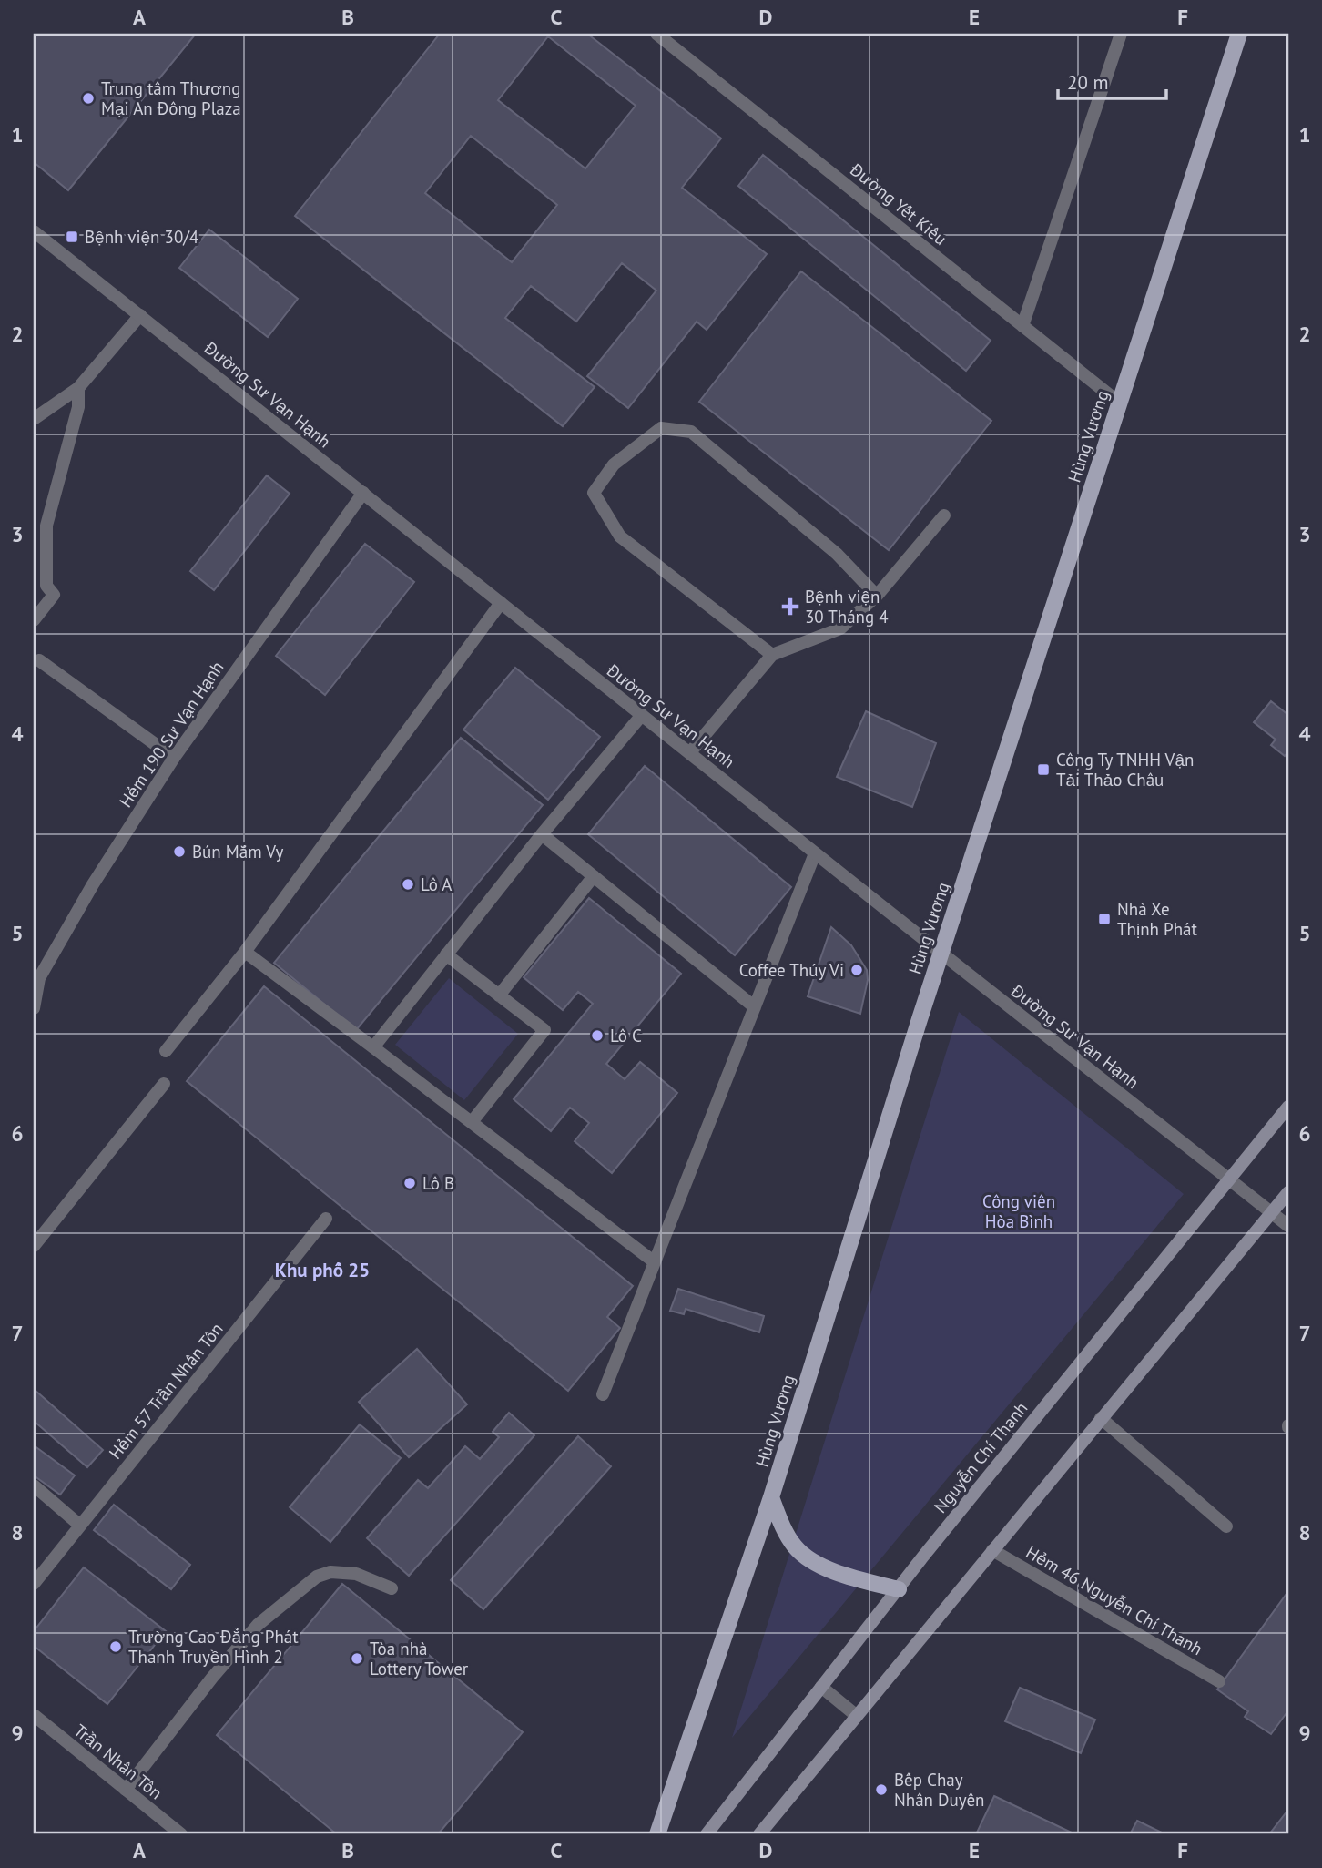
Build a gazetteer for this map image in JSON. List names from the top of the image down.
{
  "streets": {
    "main road": ["Hùng Vương", "Nguyễn Chí Thanh"],
    "street": [
      "Đường Yết Kiêu",
      "Đường Sư Vạn Hạnh",
      "Hẻm 190 Sư Vạn Hạnh",
      "Hẻm 57 Trần Nhân Tôn",
      "Hẻm 46 Nguyễn Chí Thanh",
      "Trần Nhân Tôn"
    ]
  },
  "crossings": [
    ["Đường Yết Kiêu", "Hùng Vương"],
    ["Đường Sư Vạn Hạnh", "Hùng Vương"],
    ["Đường Sư Vạn Hạnh", "Hẻm 190 Sư Vạn Hạnh"],
    ["Đường Sư Vạn Hạnh", "Nguyễn Chí Thanh"]
  ],
  "districts": ["Khu phố 25"],
  "parks": ["Công viên Hòa Bình"],
  "places": {
    "other": [
      "Trung tâm Thương Mại An Đông Plaza",
      "Bún Mắm Vy",
      "Lô A",
      "Coffee Thúy Vi",
      "Lô C",
      "Lô B",
      "Trường Cao Đẳng Phát Thanh Truyền Hình 2",
      "Tòa nhà Lottery Tower",
      "Bếp Chay Nhân Duyên"
    ],
    "transit": ["Bệnh viện 30/4", "Công Ty TNHH Vận Tải Thảo Châu", "Nhà Xe Thịnh Phát"],
    "health": ["Bệnh viện 30 Tháng 4"]
  },
  "scale_bar": "20 m",
  "grid": {
    "columns": [
      "A",
      "B",
      "C",
      "D",
      "E",
      "F"
    ],
    "rows": [
      "1",
      "2",
      "3",
      "4",
      "5",
      "6",
      "7",
      "8",
      "9"
    ]
  }
}
